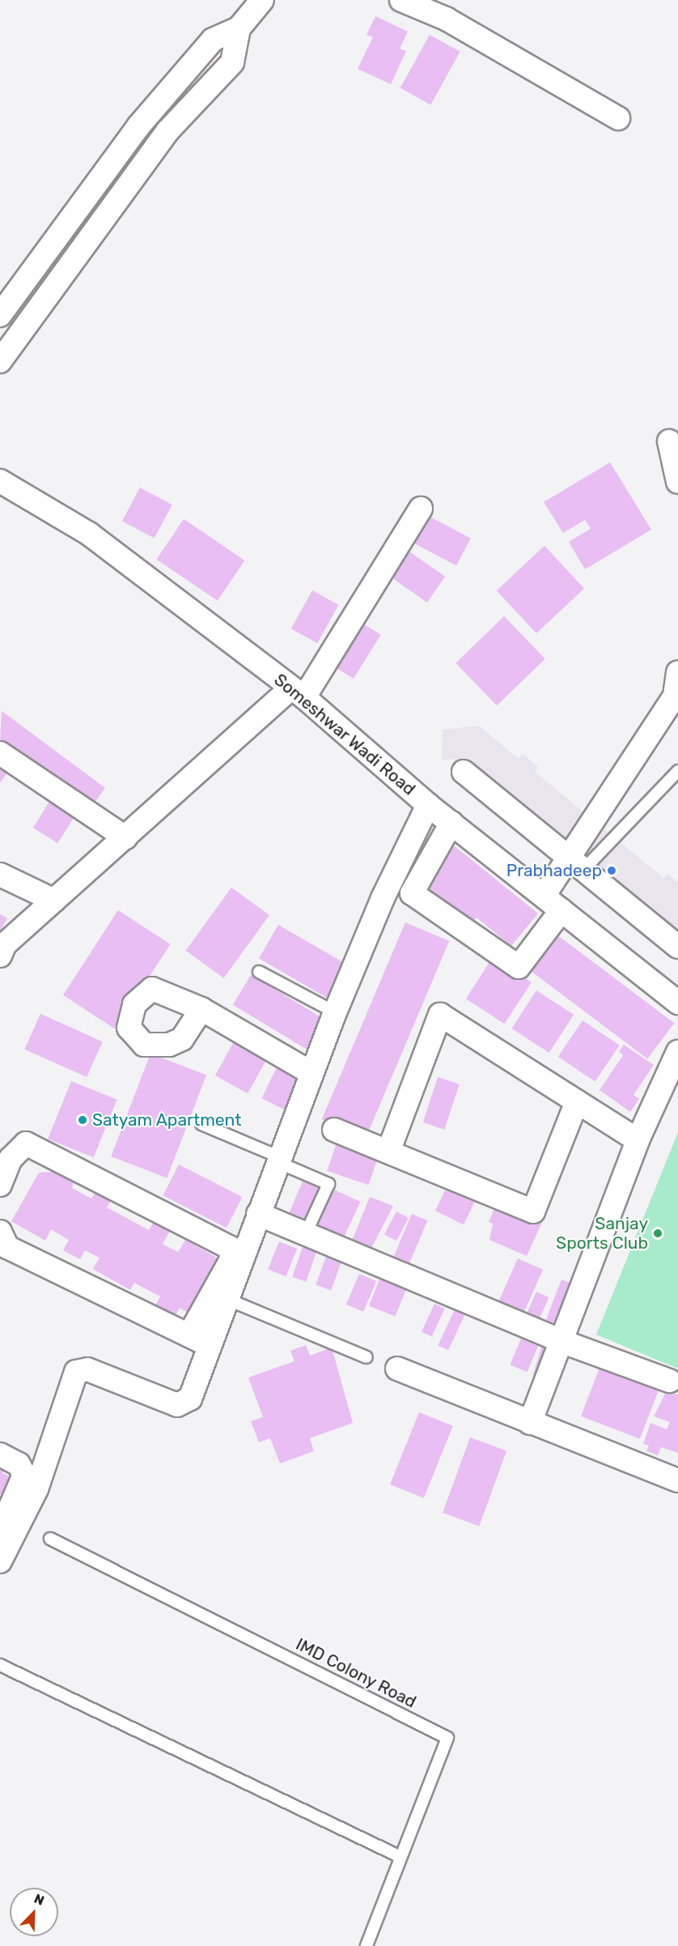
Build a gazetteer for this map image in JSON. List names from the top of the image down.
{
  "streets": {
    "street": ["Someshwar Wadi Road"],
    "lane": ["IMD Colony Road"]
  },
  "places": ["Prabhadeep", "Satyam Apartment", "Sanjay Sports Club"],
  "north": "top right"
}
